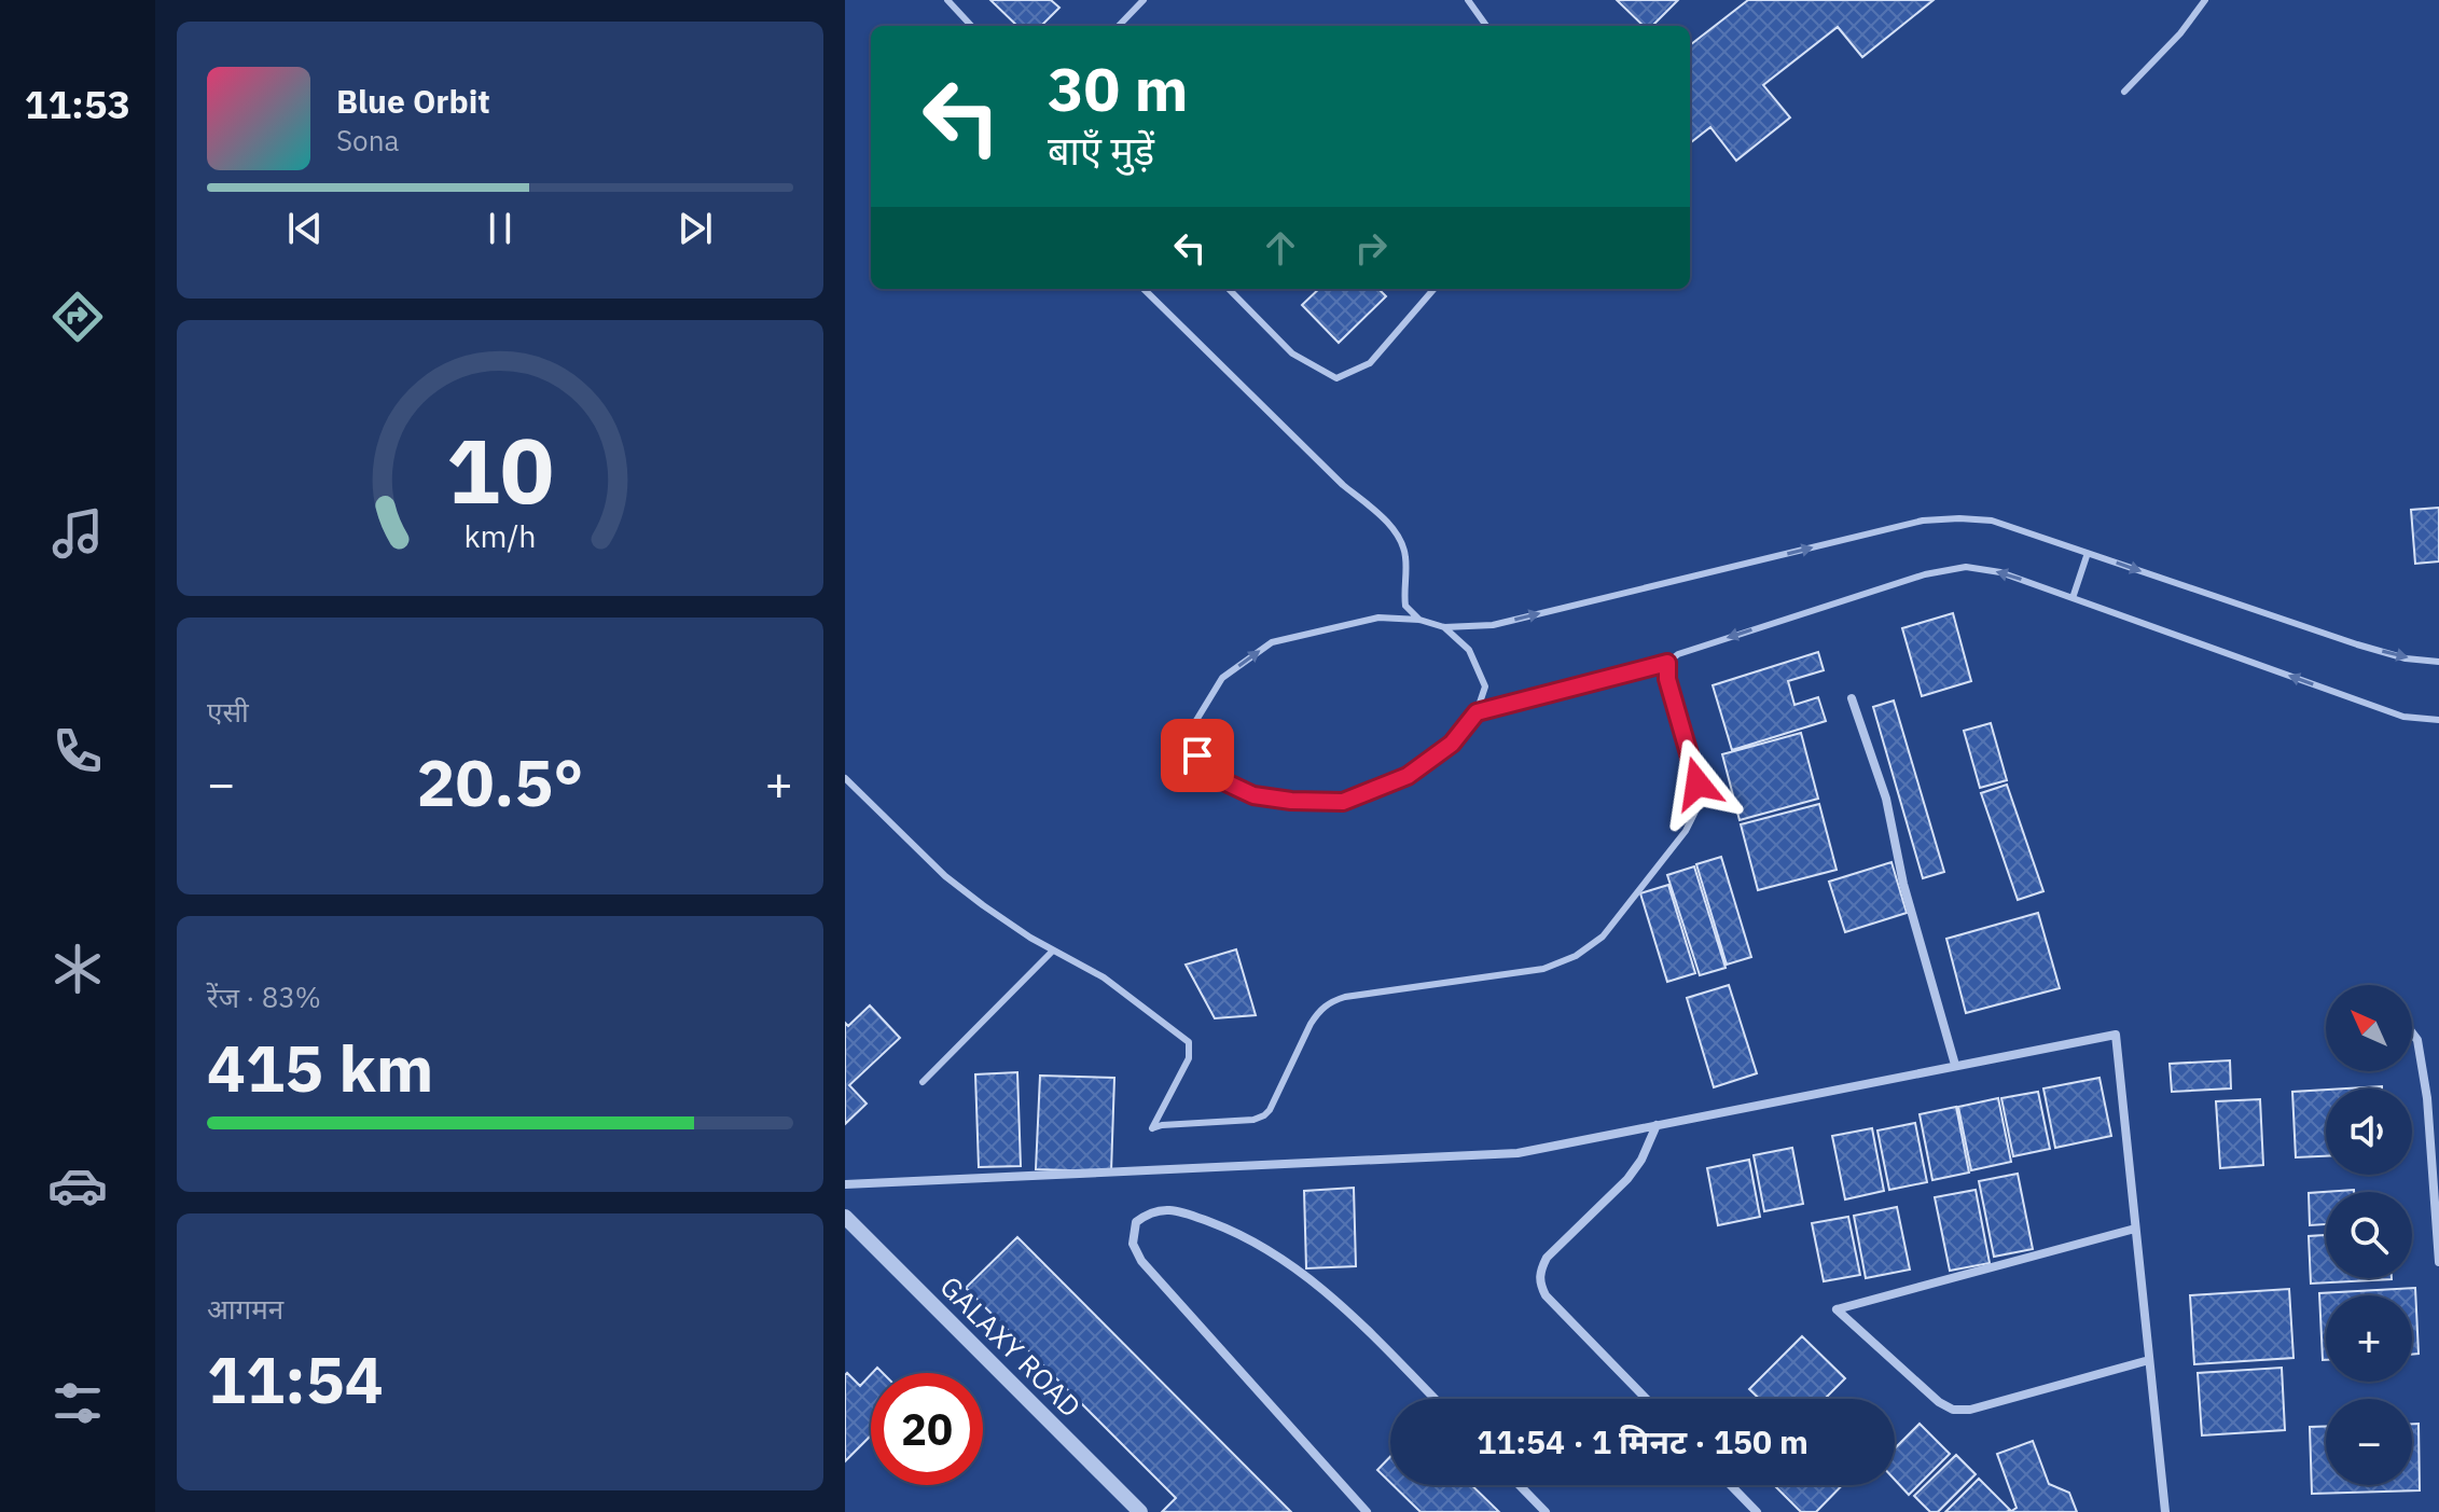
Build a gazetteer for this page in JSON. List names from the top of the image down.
{
  "streets": {
    "street": ["GALAXY ROAD"]
  },
  "north": "top left",
  "page": {
    "tabs": "11:53",
    "turn": ["30 m", "बाएँ मुड़ें"],
    "song": ["Blue Orbit", "Sona"],
    "tile": [
      "एसी",
      ["रेंज · 83%", "415 km"],
      ["आगमन", "11:54"]
    ],
    "heat": ["−", "20.5°", "+"],
    "map_buttons": ["+", "−"],
    "limit": "20",
    "trip": "11:54 · 1 मिनट · 150 m",
    "gauge": ["10", "km/h"]
  }
}
